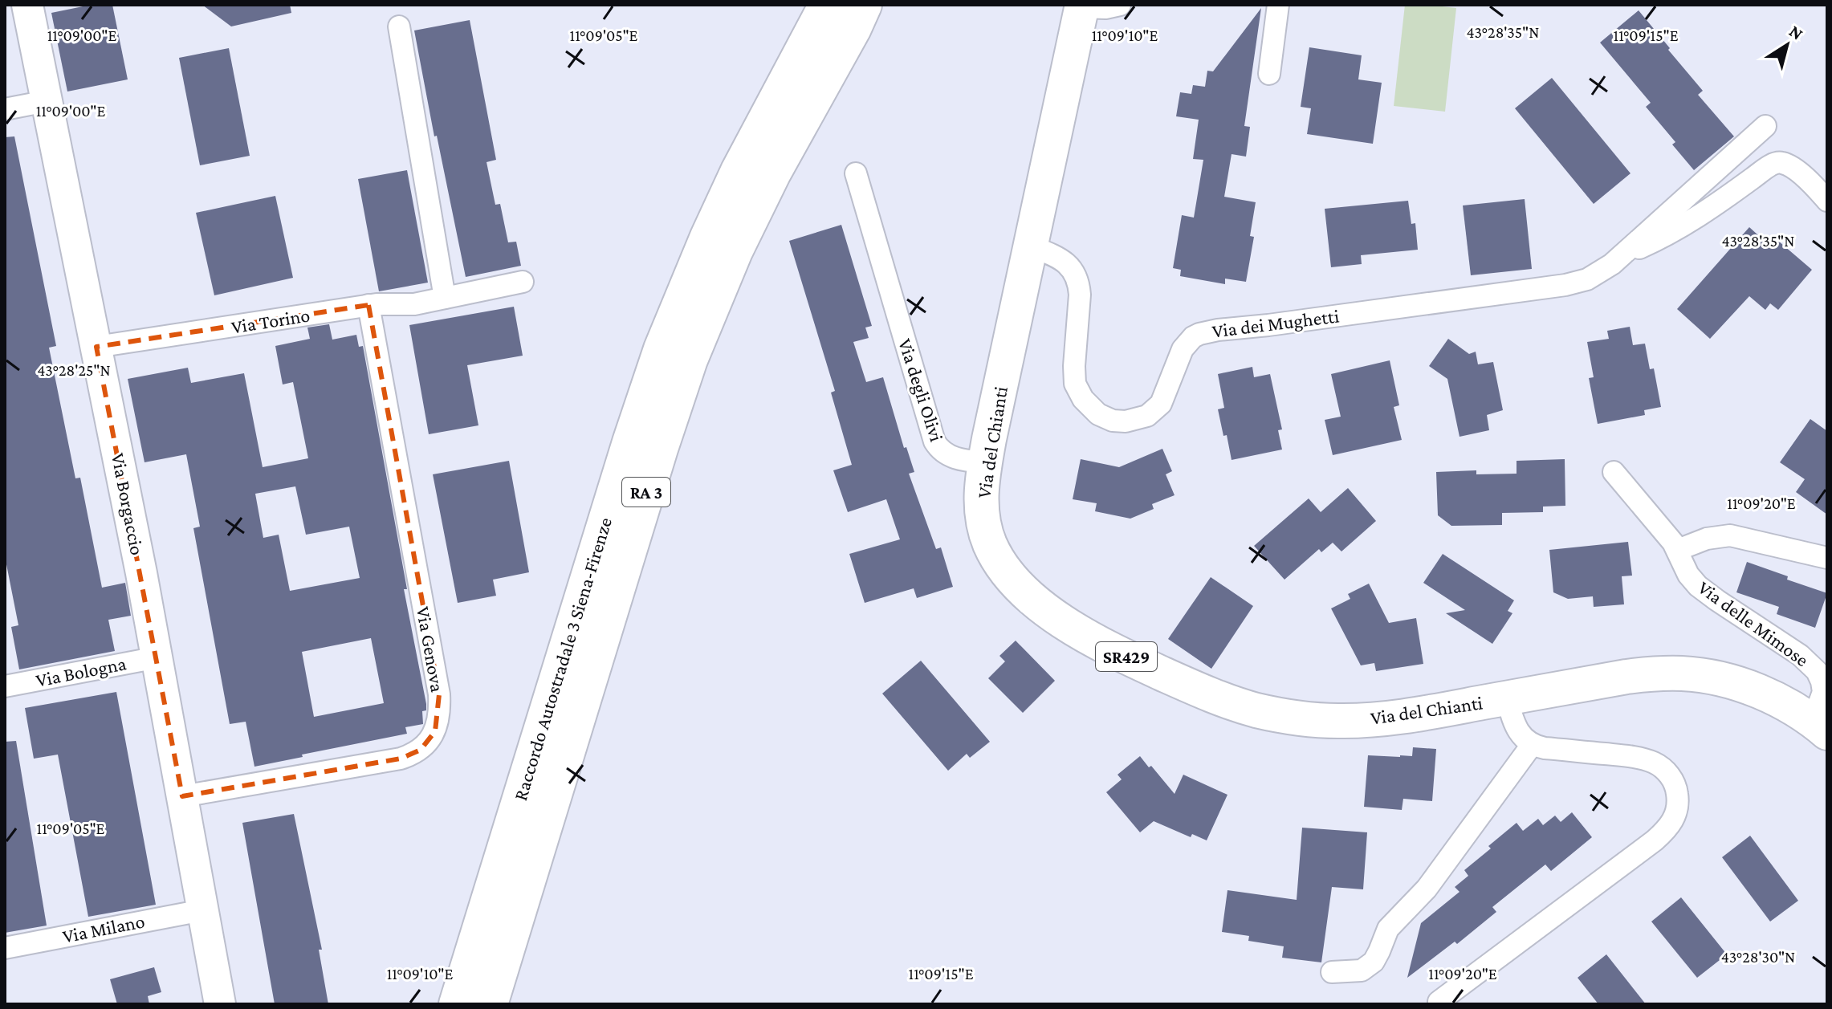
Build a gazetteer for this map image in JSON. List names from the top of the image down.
{
  "streets": {
    "highway": ["RA 3", "Raccordo Autostradale 3 Siena-Firenze"],
    "main road": ["Via del Chianti", "Via Borgaccio", "SR429"],
    "street": [
      "Via Torino",
      "Via dei Mughetti",
      "Via degli Olivi",
      "Via delle Mimose",
      "Via Genova",
      "Via Bologna",
      "Via Milano"
    ]
  },
  "crossings": [
    ["Via Torino", "Via Borgaccio"],
    ["Via Torino", "Via Genova"],
    ["Via dei Mughetti", "Via del Chianti"],
    ["Via degli Olivi", "Via del Chianti"],
    ["Via del Chianti", "Via delle Mimose"],
    ["Via Borgaccio", "Via Genova"],
    ["Via Borgaccio", "Via Bologna"],
    ["Via Borgaccio", "Via Milano"]
  ],
  "north": "top right",
  "coordinates": [
    "43°28'35\"N",
    "11°09'00\"E",
    "11°09'05\"E",
    "11°09'10\"E",
    "11°09'15\"E",
    "43°28'25\"N",
    "11°09'20\"E",
    "43°28'30\"N"
  ]
}
